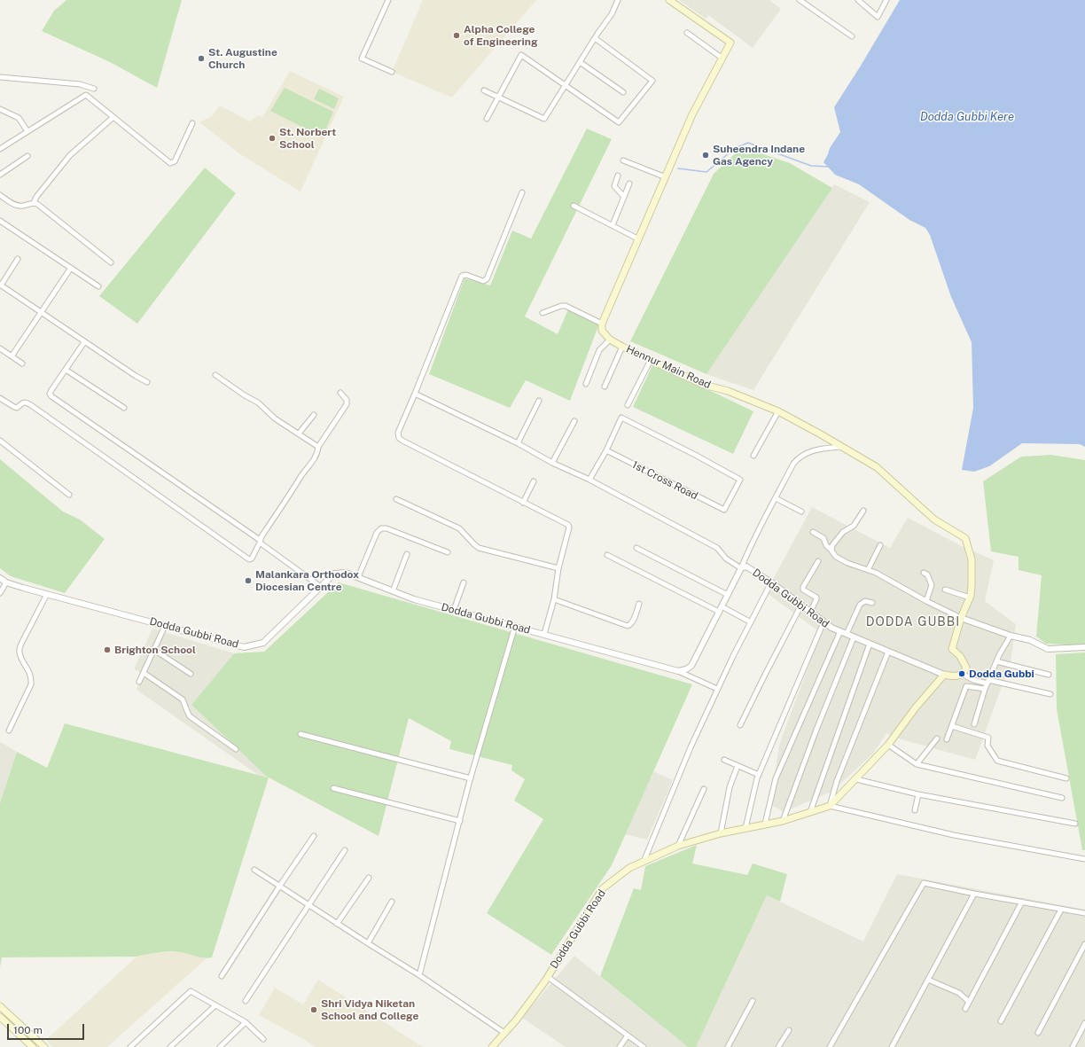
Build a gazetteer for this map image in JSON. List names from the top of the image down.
{
  "streets": {
    "main road": ["Hennur Main Road", "Dodda Gubbi Road"],
    "street": ["1st Cross Road"]
  },
  "districts": ["DODDA GUBBI"],
  "water": ["Dodda Gubbi Kere"],
  "places": [
    "Alpha College of Engineering",
    "St. Augustine Church",
    "St. Norbert School",
    "Suheendra Indane Gas Agency",
    "Malankara Orthodox Diocesian Centre",
    "Brighton School",
    "Dodda Gubbi",
    "Shri Vidya Niketan School and College"
  ],
  "scale_bar": "100 m"
}
